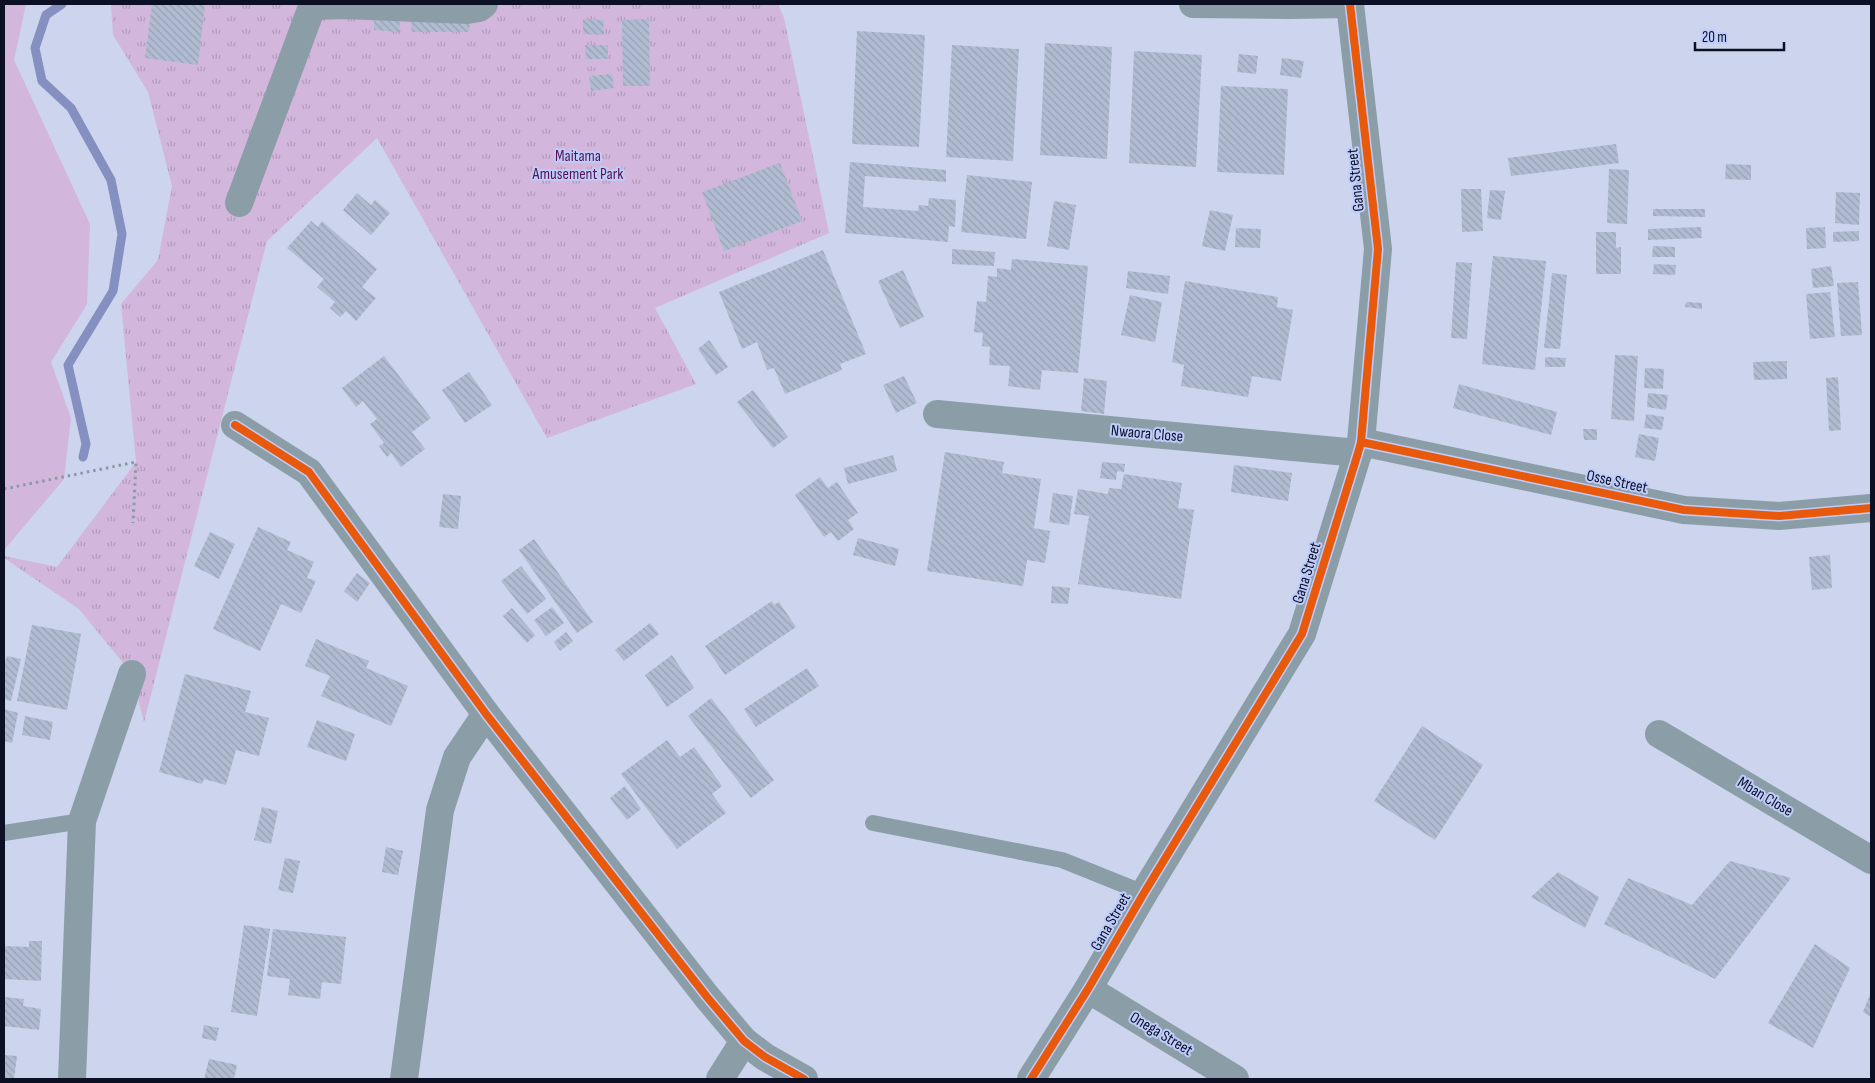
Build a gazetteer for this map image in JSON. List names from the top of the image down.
{
  "streets": {
    "street": [
      "Gana Street",
      "Nwaora Close",
      "Osse Street",
      "Mban Close",
      "Onega Street"
    ]
  },
  "crossings": [
    ["Gana Street", "Nwaora Close"],
    ["Gana Street", "Osse Street"],
    ["Gana Street", "Onega Street"],
    ["Nwaora Close", "Osse Street"]
  ],
  "parks": ["Maitama Amusement Park"],
  "scale_bar": "20 m"
}
